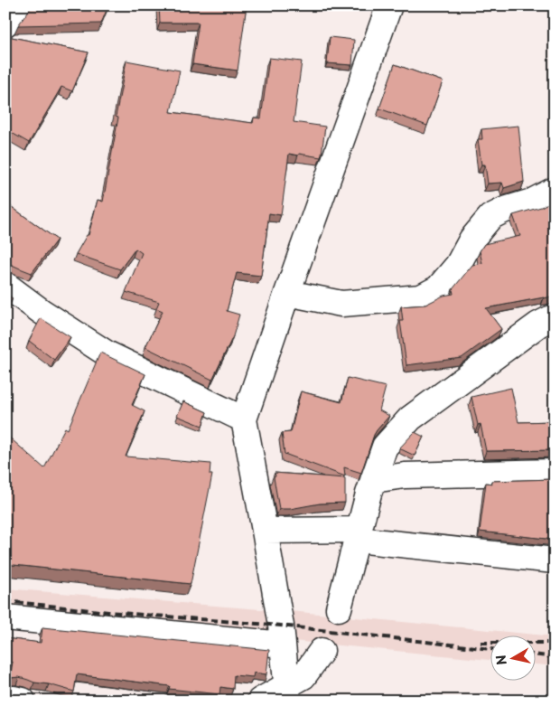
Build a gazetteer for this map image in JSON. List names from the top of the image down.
{
  "north": "left"
}
